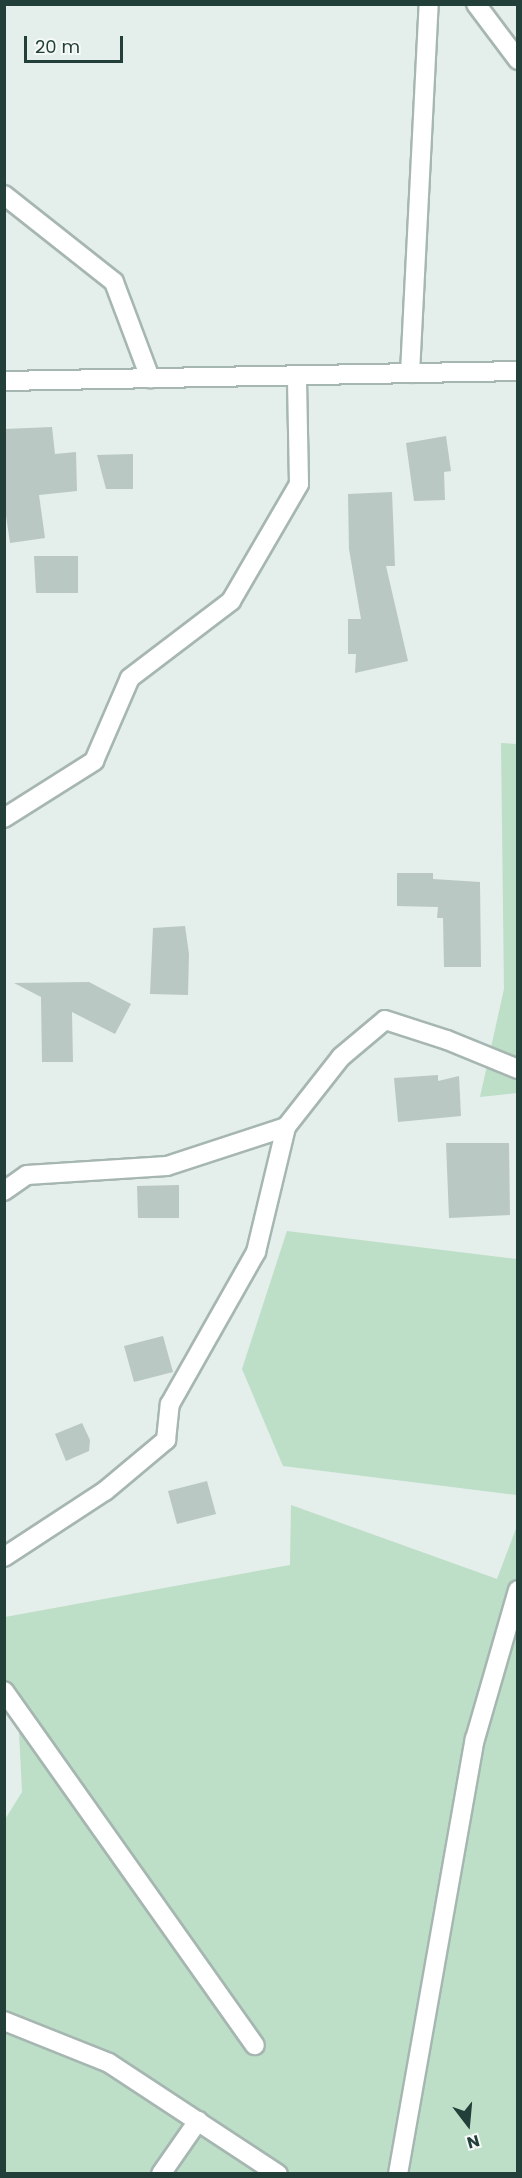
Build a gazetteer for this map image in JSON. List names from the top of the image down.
{
  "scale_bar": "20 m",
  "north": "bottom"
}
